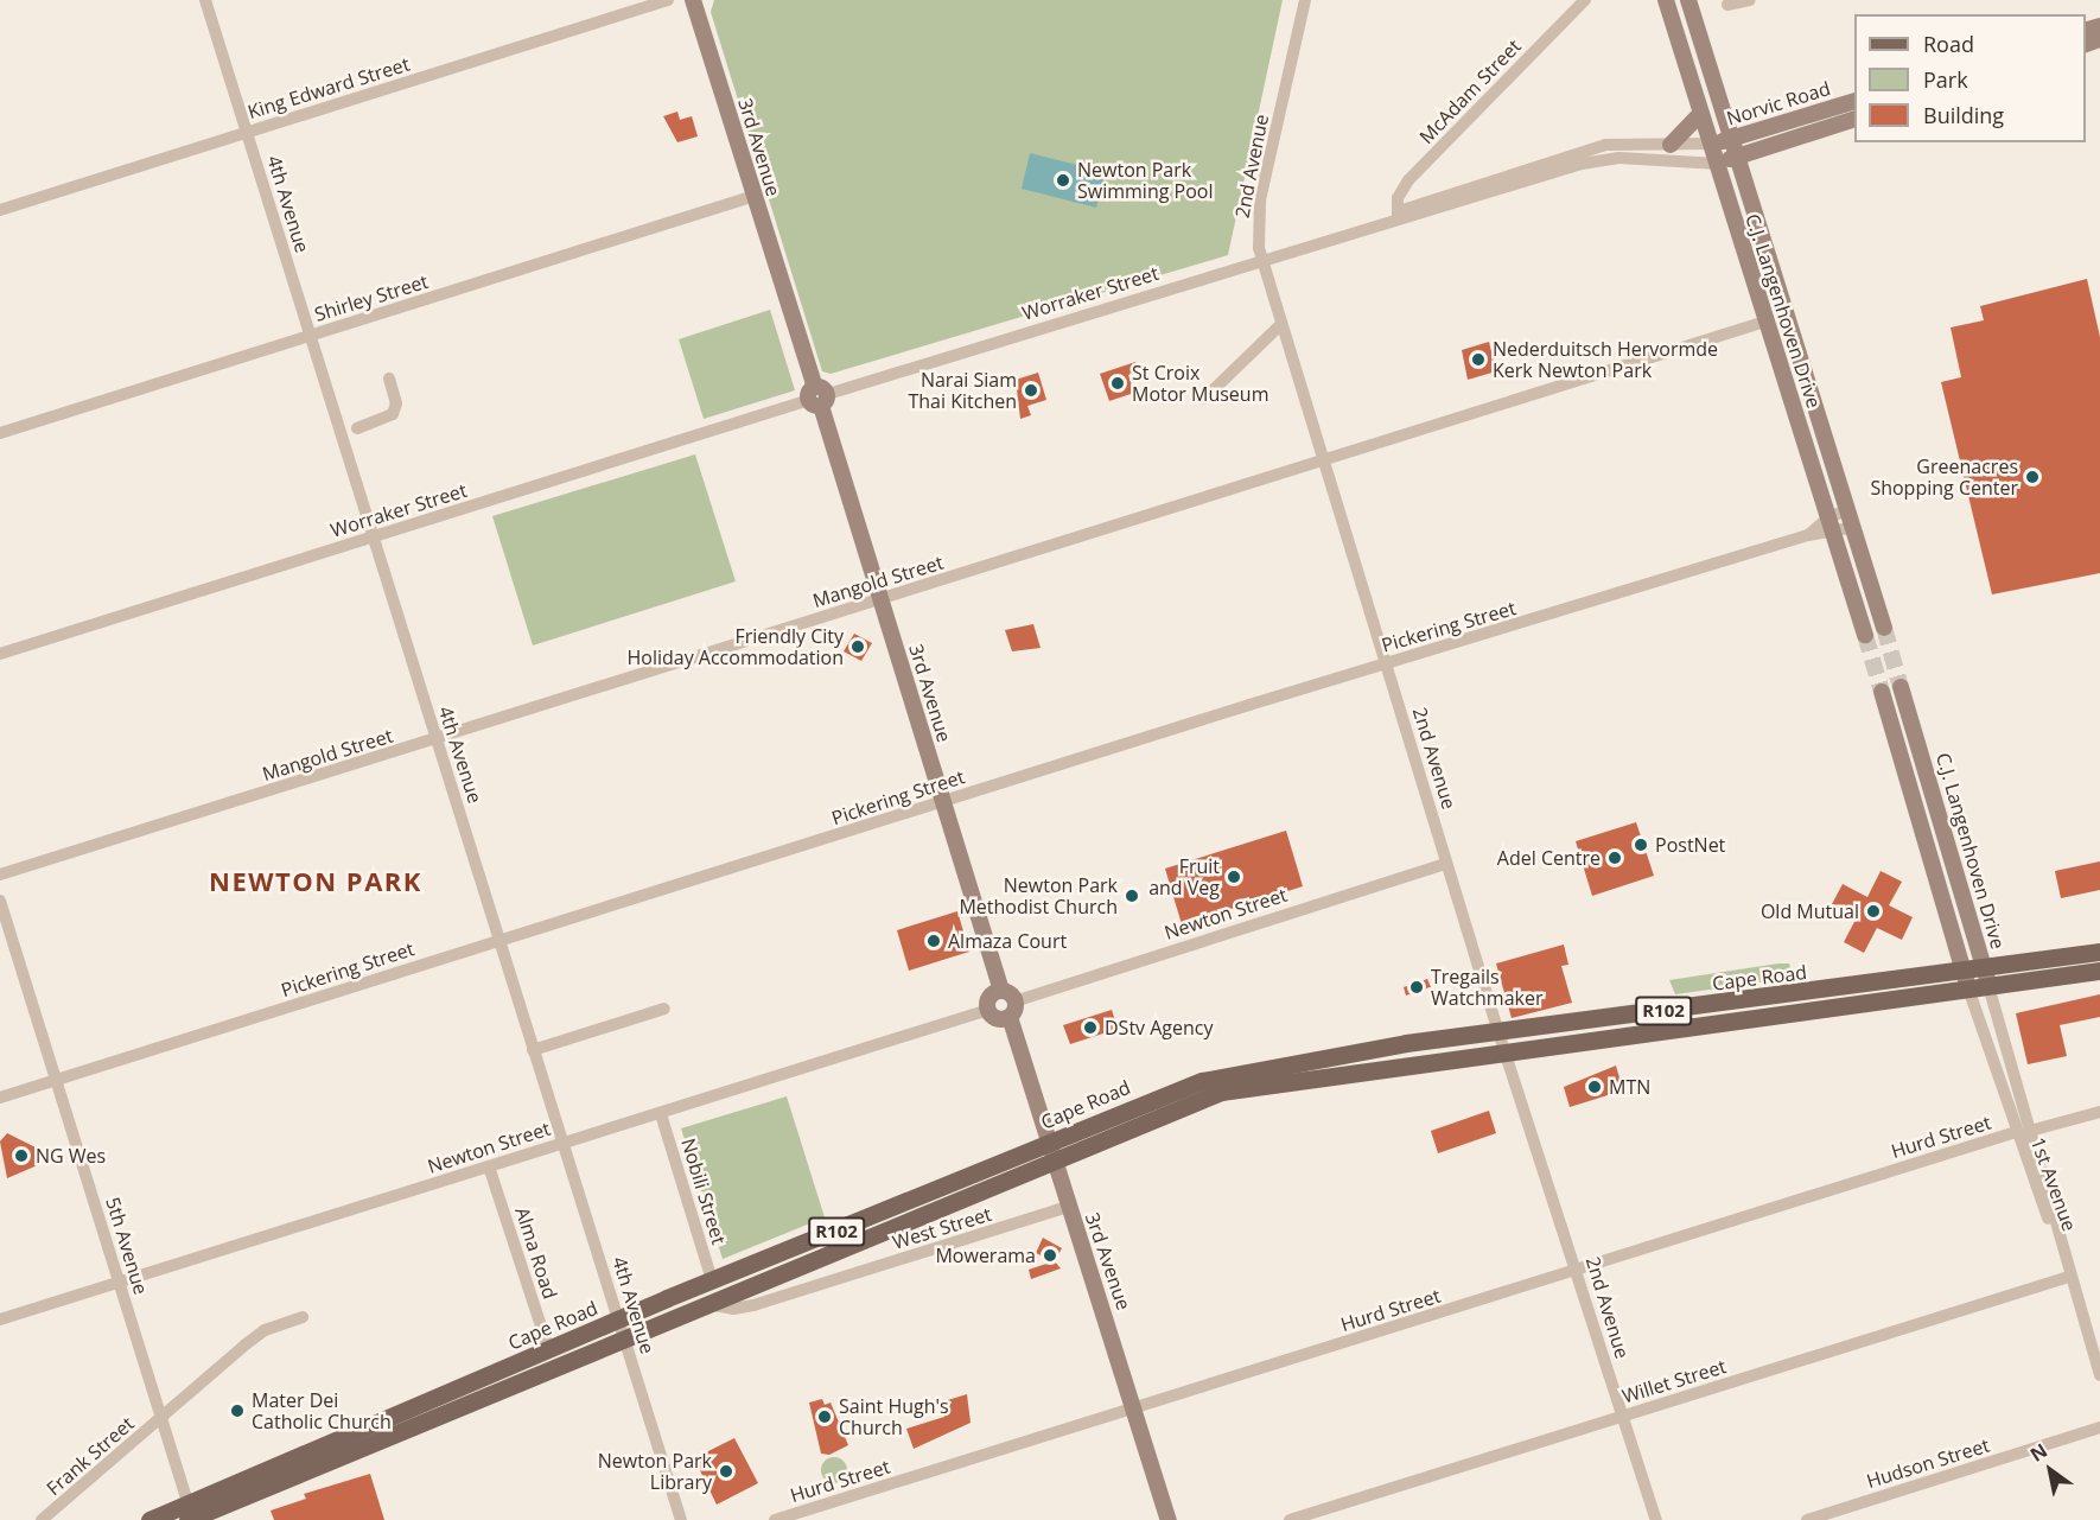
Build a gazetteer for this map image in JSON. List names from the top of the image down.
{
  "streets": {
    "main road": [
      "Norvic Road",
      "3rd Avenue",
      "C.J. Langenhoven Drive",
      "Cape Road",
      "R102"
    ],
    "street": [
      "King Edward Street",
      "McAdam Street",
      "2nd Avenue",
      "4th Avenue",
      "Worraker Street",
      "Shirley Street",
      "Mangold Street",
      "Pickering Street",
      "Newton Street",
      "Hurd Street",
      "1st Avenue",
      "Nobili Street",
      "West Street",
      "5th Avenue",
      "Alma Road",
      "Willet Street",
      "Frank Street",
      "Hudson Street"
    ]
  },
  "crossings": [
    ["King Edward Street", "4th Avenue"],
    ["McAdam Street", "Worraker Street"],
    ["Norvic Road", "Worraker Street"],
    ["Norvic Road", "C.J. Langenhoven Drive"],
    ["3rd Avenue", "Worraker Street"],
    ["3rd Avenue", "Shirley Street"],
    ["3rd Avenue", "Mangold Street"],
    ["3rd Avenue", "Pickering Street"],
    ["3rd Avenue", "Newton Street"],
    ["3rd Avenue", "Cape Road"],
    ["3rd Avenue", "Hurd Street"],
    ["3rd Avenue", "West Street"],
    ["2nd Avenue", "Worraker Street"],
    ["2nd Avenue", "Mangold Street"],
    ["2nd Avenue", "Pickering Street"],
    ["2nd Avenue", "Newton Street"],
    ["2nd Avenue", "Cape Road"],
    ["2nd Avenue", "Hurd Street"],
    ["2nd Avenue", "Willet Street"],
    ["4th Avenue", "Worraker Street"],
    ["4th Avenue", "Shirley Street"],
    ["4th Avenue", "Mangold Street"],
    ["4th Avenue", "Pickering Street"],
    ["4th Avenue", "Newton Street"],
    ["4th Avenue", "Cape Road"],
    ["Worraker Street", "C.J. Langenhoven Drive"],
    ["C.J. Langenhoven Drive", "Mangold Street"],
    ["C.J. Langenhoven Drive", "Pickering Street"],
    ["C.J. Langenhoven Drive", "Cape Road"],
    ["C.J. Langenhoven Drive", "1st Avenue"],
    ["Pickering Street", "5th Avenue"],
    ["Newton Street", "Nobili Street"],
    ["Newton Street", "5th Avenue"],
    ["Newton Street", "Alma Road"],
    ["Cape Road", "1st Avenue"],
    ["Cape Road", "Nobili Street"],
    ["Cape Road", "West Street"],
    ["Cape Road", "5th Avenue"],
    ["Cape Road", "Alma Road"],
    ["Hurd Street", "1st Avenue"],
    ["5th Avenue", "Frank Street"]
  ],
  "districts": ["NEWTON PARK"],
  "places": [
    "Newton Park Swimming Pool",
    "Nederduitsch Hervormde Kerk Newton Park",
    "St Croix Motor Museum",
    "Narai Siam Thai Kitchen",
    "Greenacres Shopping Center",
    "Friendly City Holiday Accommodation",
    "PostNet",
    "Adel Centre",
    "Fruit and Veg",
    "Newton Park Methodist Church",
    "Old Mutual",
    "Almaza Court",
    "Tregails Watchmaker",
    "DStv Agency",
    "MTN",
    "NG Wes",
    "Mowerama",
    "Mater Dei Catholic Church",
    "Saint Hugh's Church",
    "Newton Park Library"
  ],
  "legend": ["Road", "Park", "Building"],
  "north": "top left"
}
